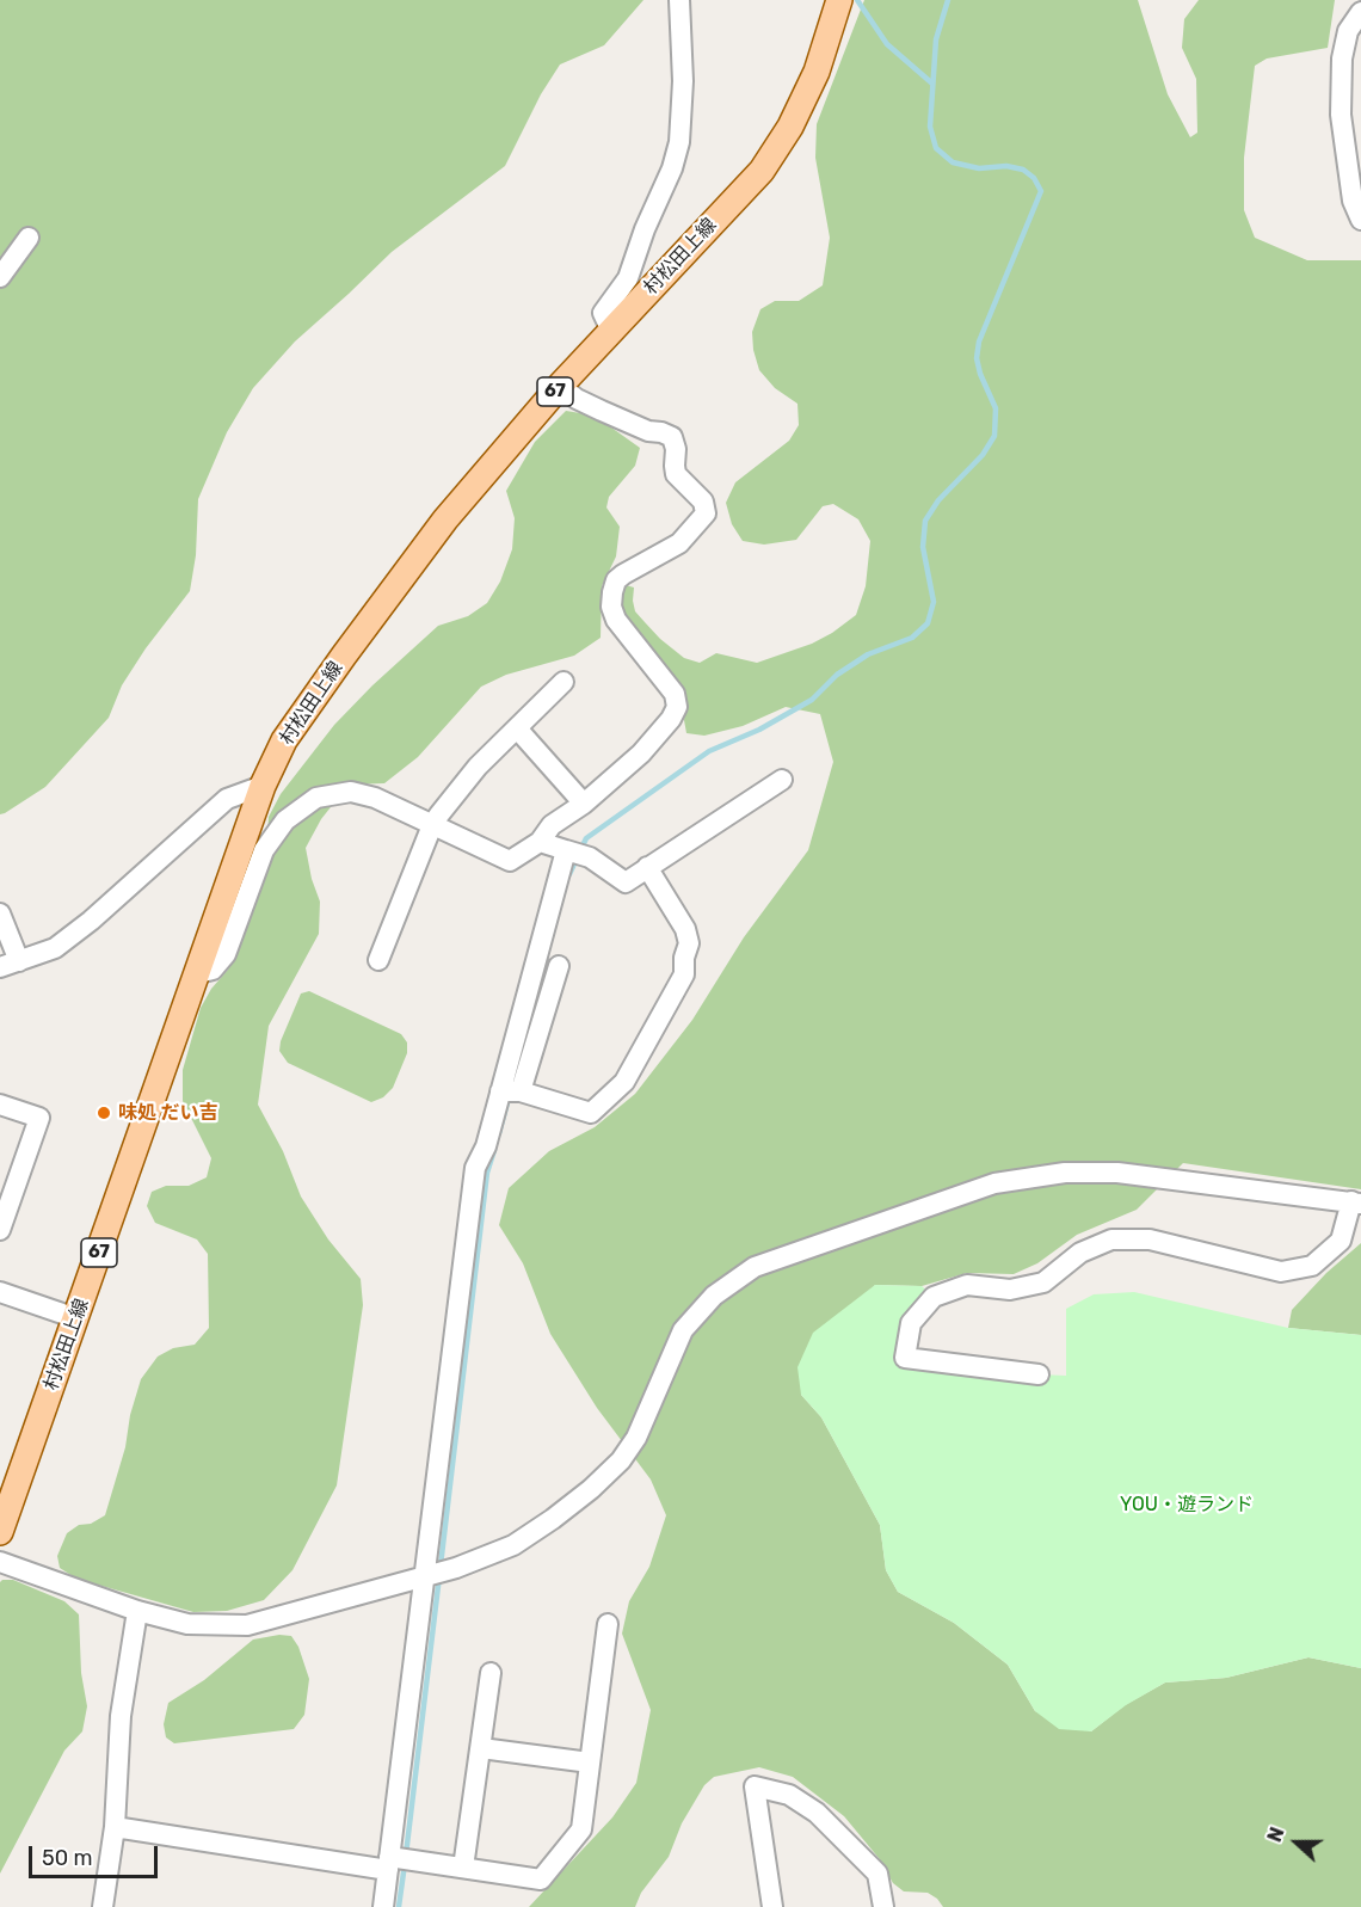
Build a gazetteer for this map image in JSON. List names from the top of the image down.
{
  "streets": {
    "main road": ["村松田上線", "67"]
  },
  "parks": ["YOU・遊ランド"],
  "places": ["味処 だい吉"],
  "scale_bar": "50 m",
  "north": "left"
}
